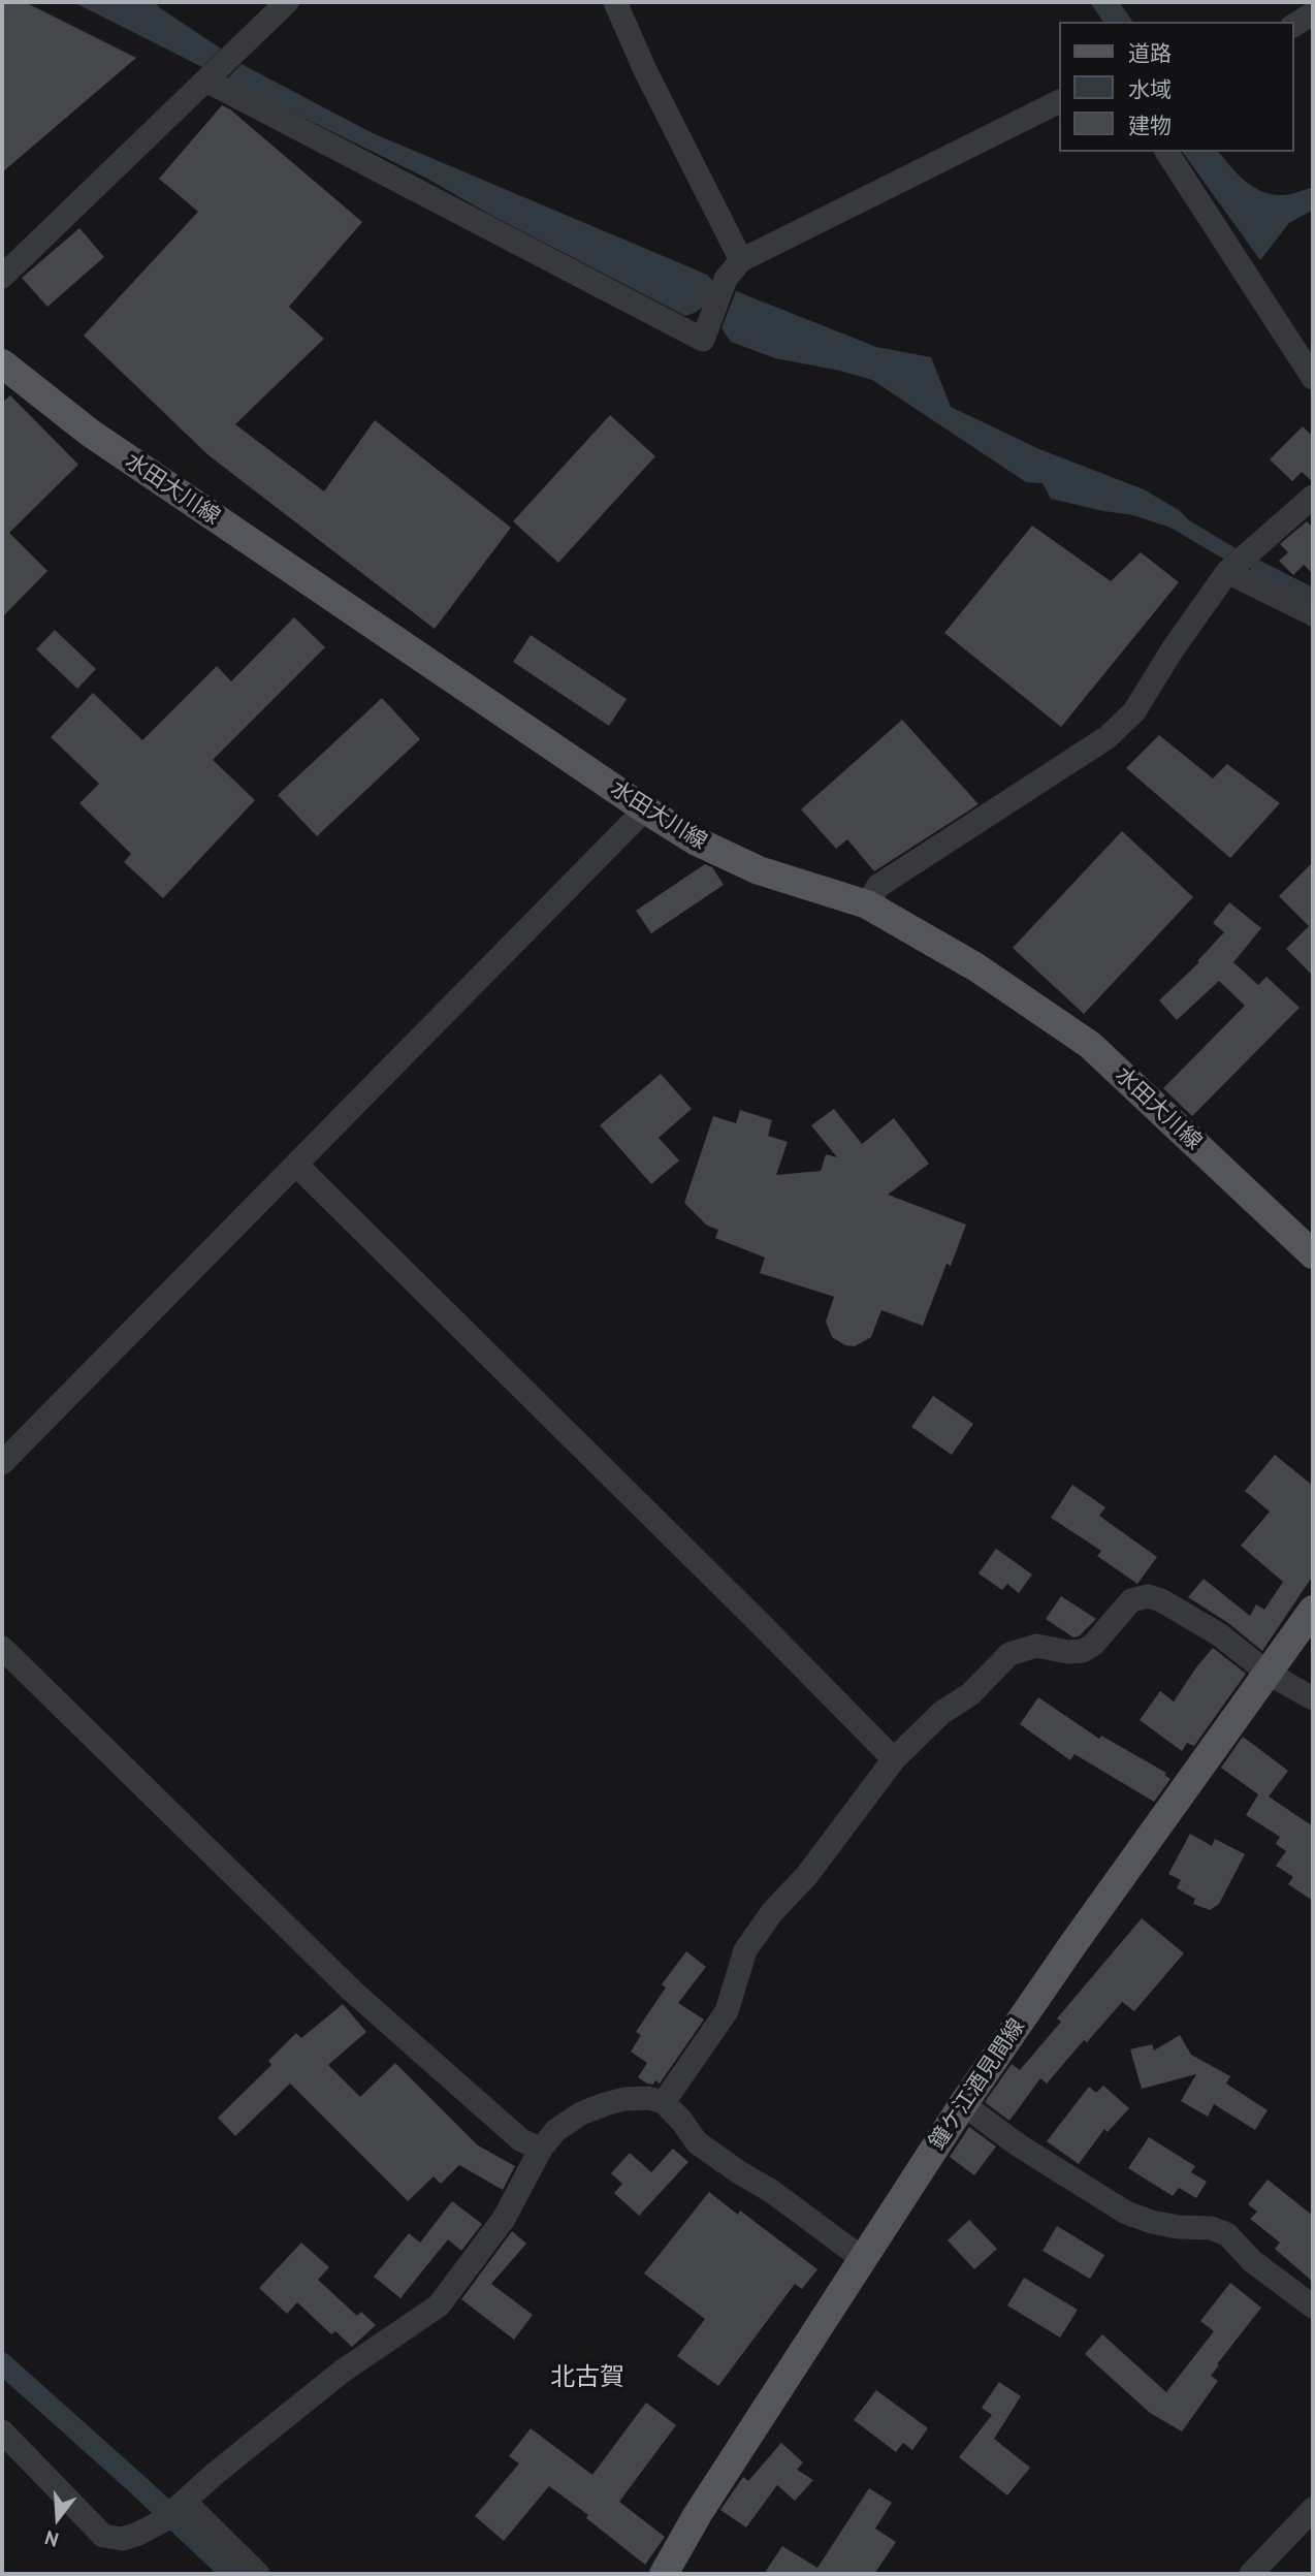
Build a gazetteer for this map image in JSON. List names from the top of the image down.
{
  "streets": {
    "main road": ["水田大川線", "鐘ケ江酒見間線"]
  },
  "districts": ["北古賀"],
  "legend": ["道路", "水域", "建物"],
  "north": "bottom"
}
